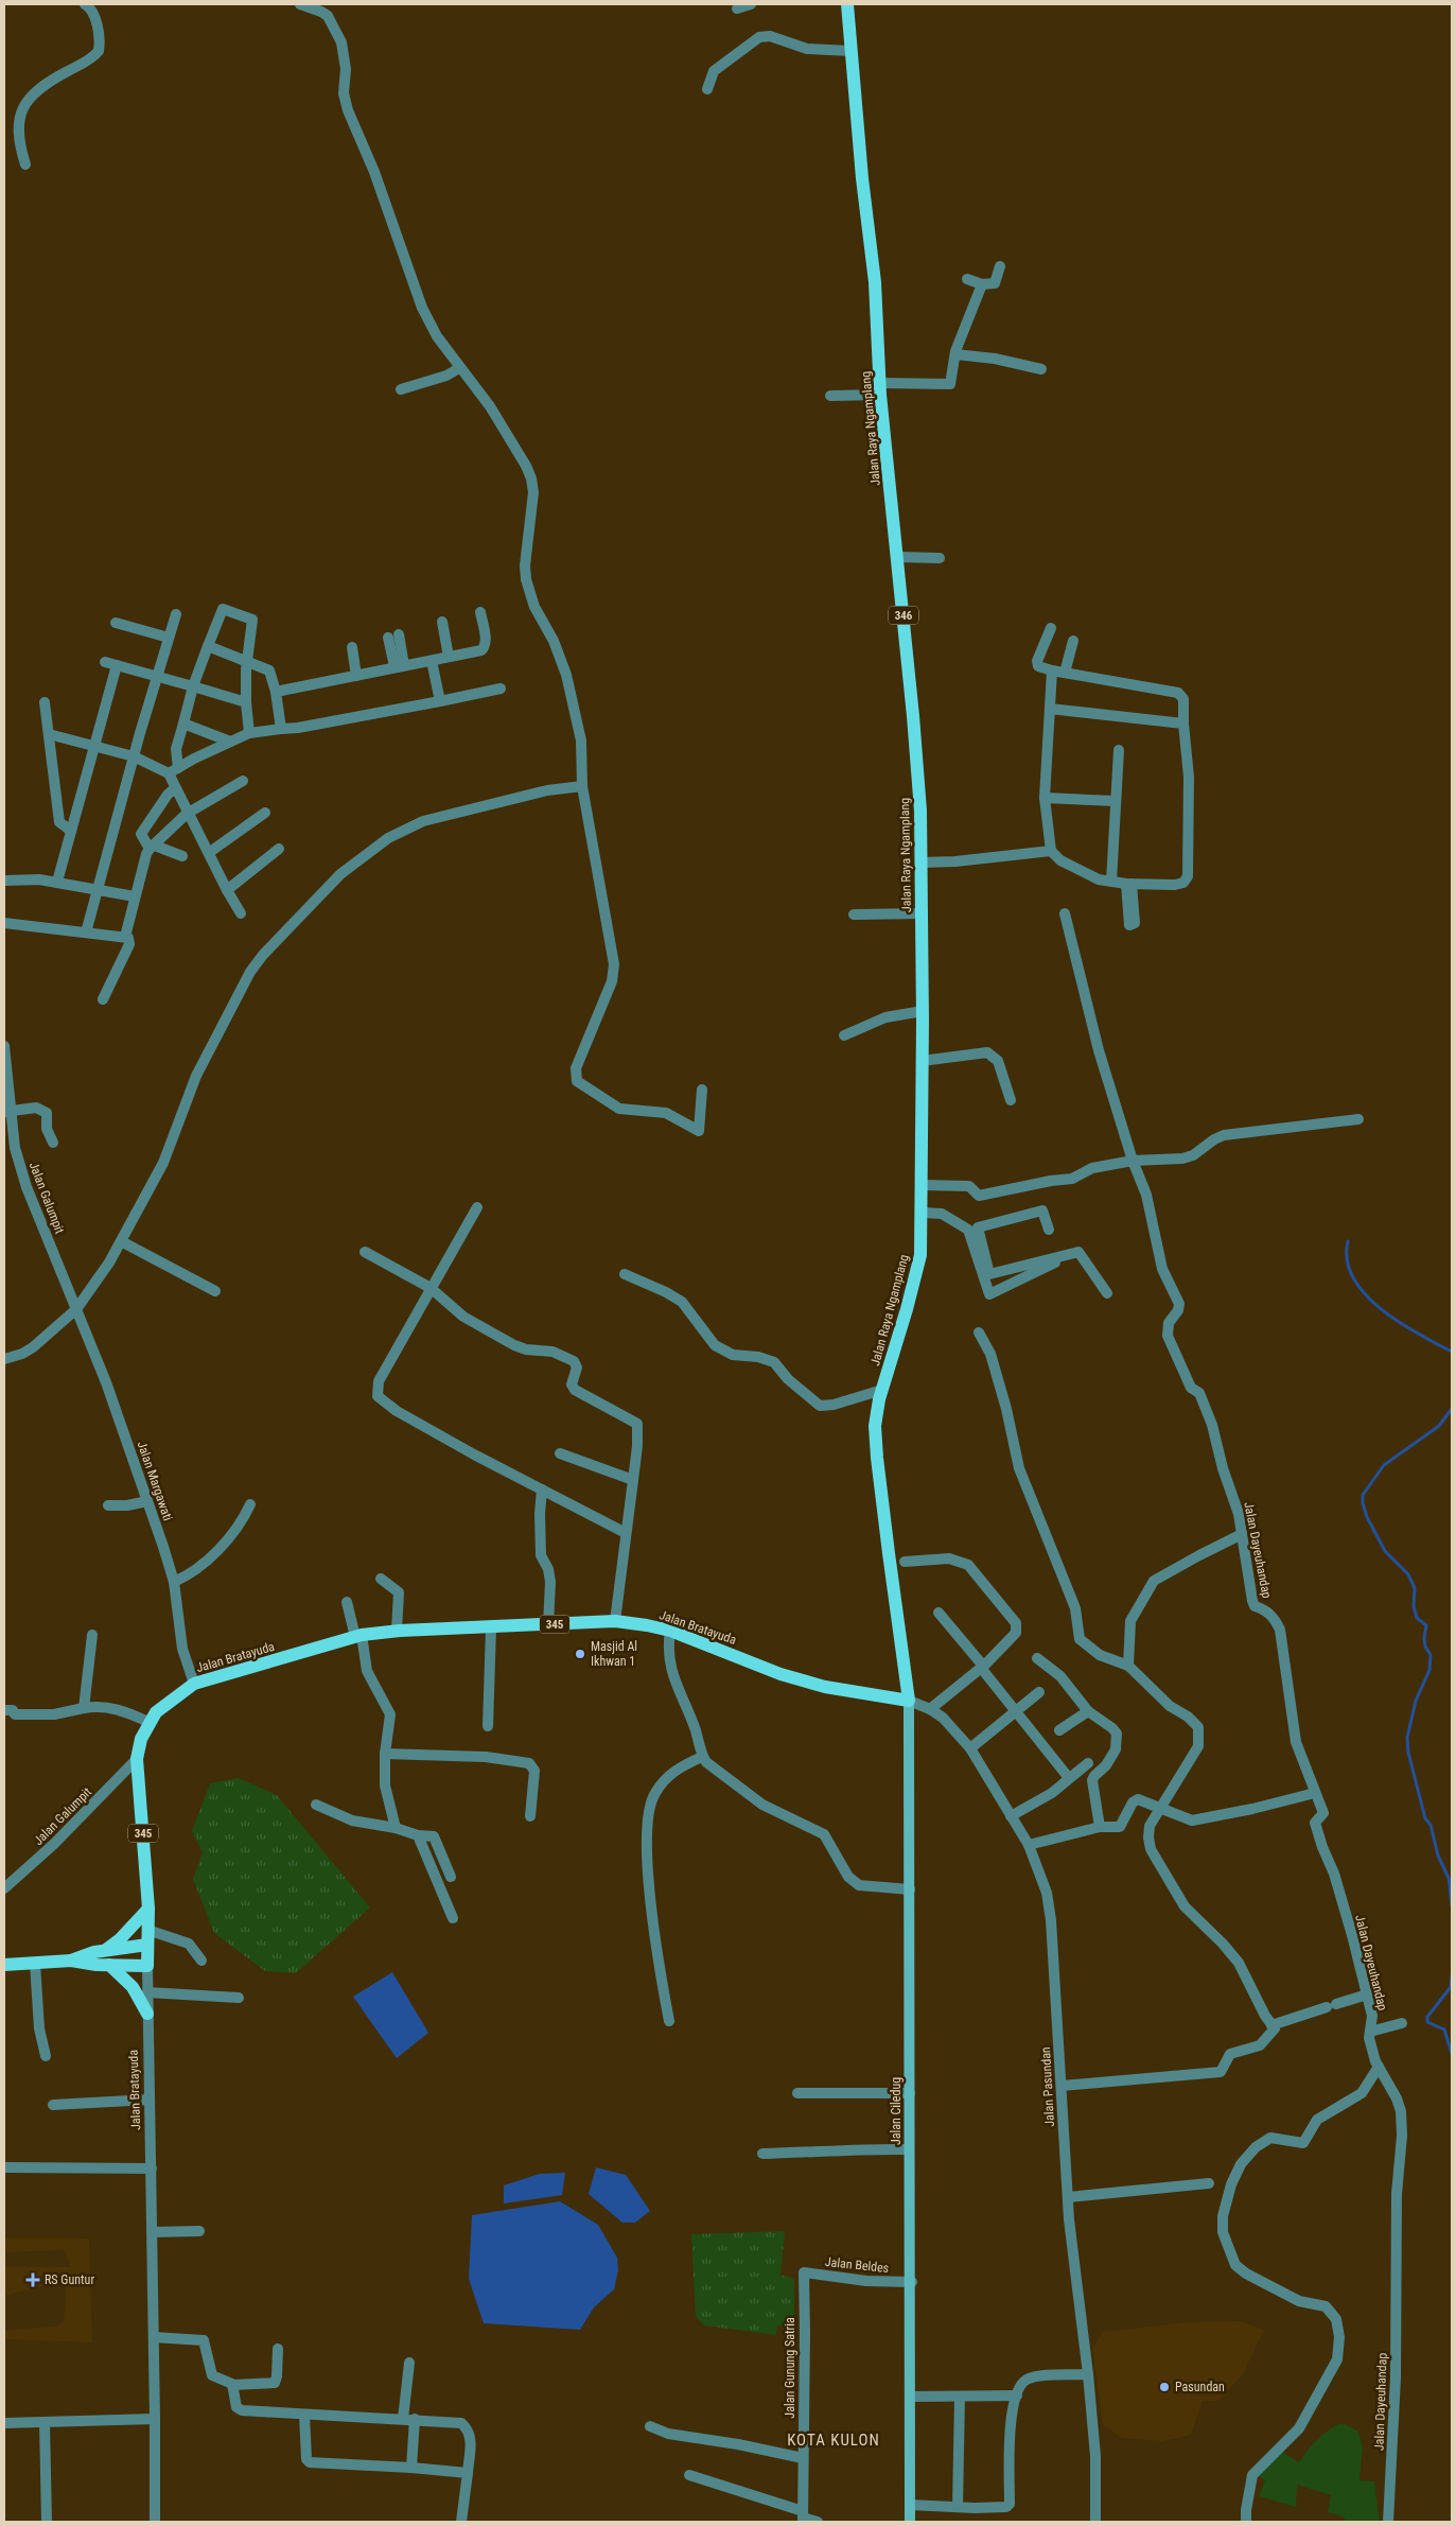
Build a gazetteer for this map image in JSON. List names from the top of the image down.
{
  "streets": {
    "main road": [
      "Jalan Raya Ngamplang",
      "346",
      "345",
      "Jalan Bratayuda",
      "Jalan Ciledug"
    ],
    "street": [
      "Jalan Galumpit",
      "Jalan Margawati",
      "Jalan Dayeuhandap",
      "Jalan Pasundan",
      "Jalan Beldes",
      "Jalan Gunung Satria"
    ]
  },
  "crossings": [
    ["Jalan Raya Ngamplang", "Jalan Bratayuda"],
    ["Jalan Raya Ngamplang", "Jalan Pasundan"],
    ["Jalan Raya Ngamplang", "Jalan Ciledug"],
    ["Jalan Galumpit", "Jalan Margawati"],
    ["Jalan Galumpit", "Jalan Bratayuda"],
    ["Jalan Margawati", "Jalan Bratayuda"],
    ["Jalan Bratayuda", "Jalan Pasundan"],
    ["Jalan Bratayuda", "Jalan Ciledug"],
    ["Jalan Pasundan", "Jalan Ciledug"],
    ["Jalan Ciledug", "Jalan Beldes"],
    ["Jalan Beldes", "Jalan Gunung Satria"]
  ],
  "districts": ["KOTA KULON"],
  "places": {
    "other": ["Masjid Al Ikhwan 1", "Pasundan"],
    "health": ["RS Guntur"]
  }
}
